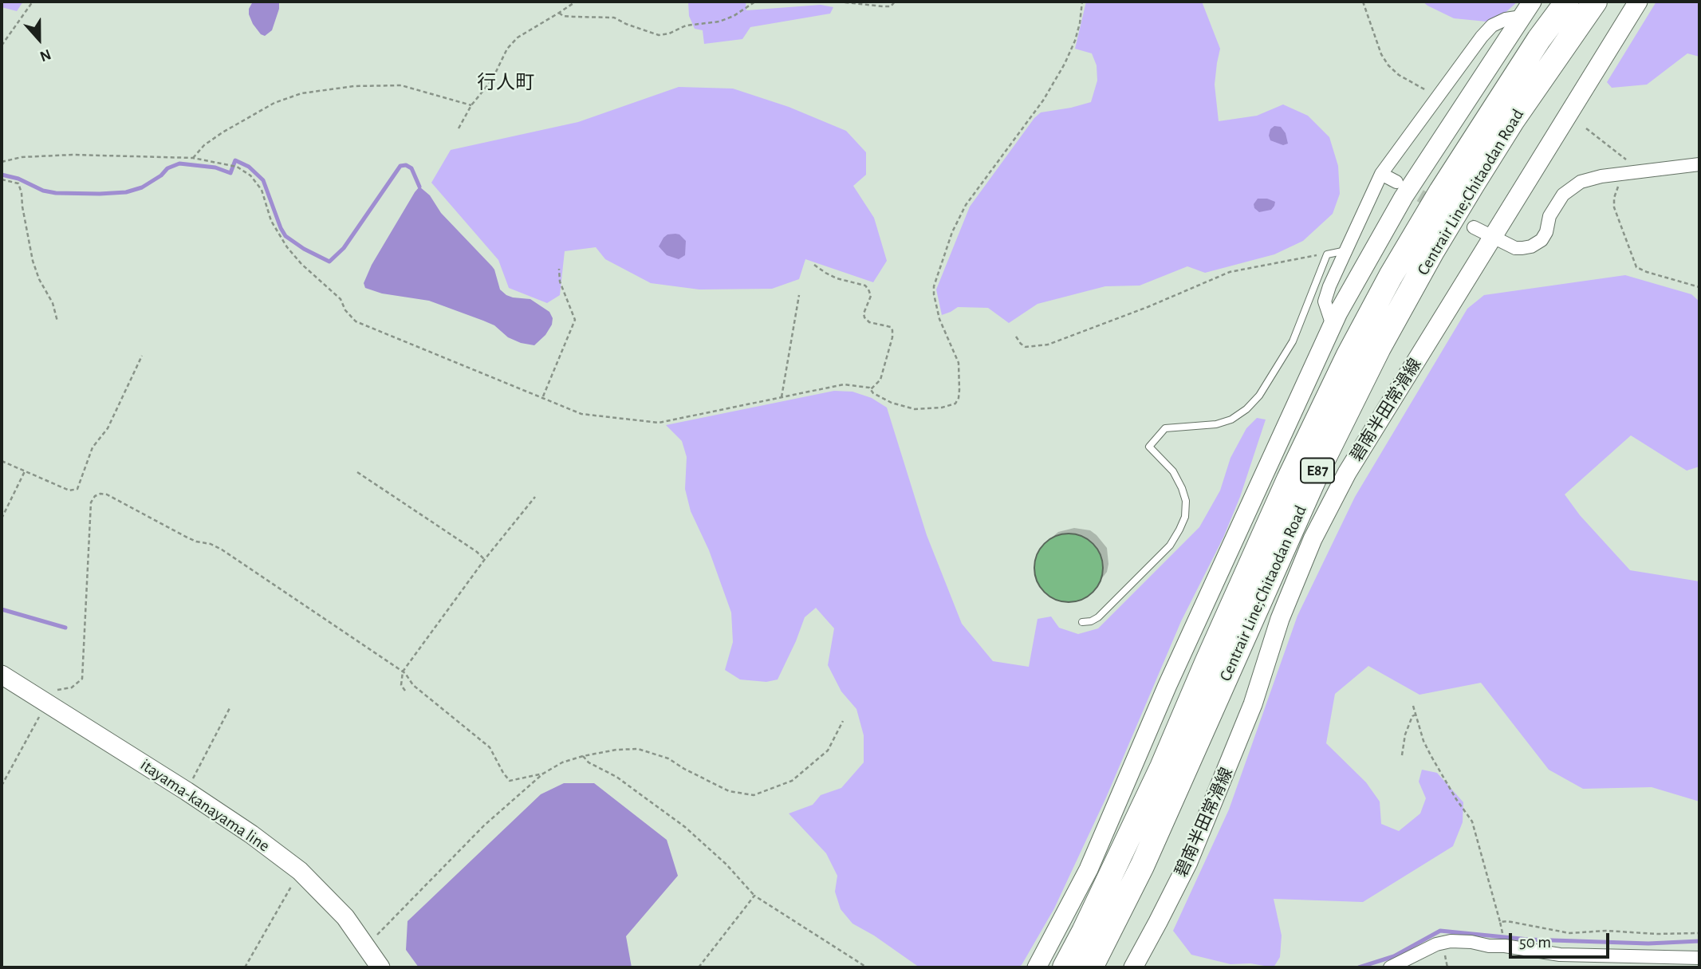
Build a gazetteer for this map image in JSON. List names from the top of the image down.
{
  "streets": {
    "highway": ["Centrair Line;Chitaodan Road", "E87"],
    "main road": ["碧南半田常滑線", "itayama-kanayama line"]
  },
  "districts": ["行人町"],
  "scale_bar": "50 m",
  "north": "bottom"
}
